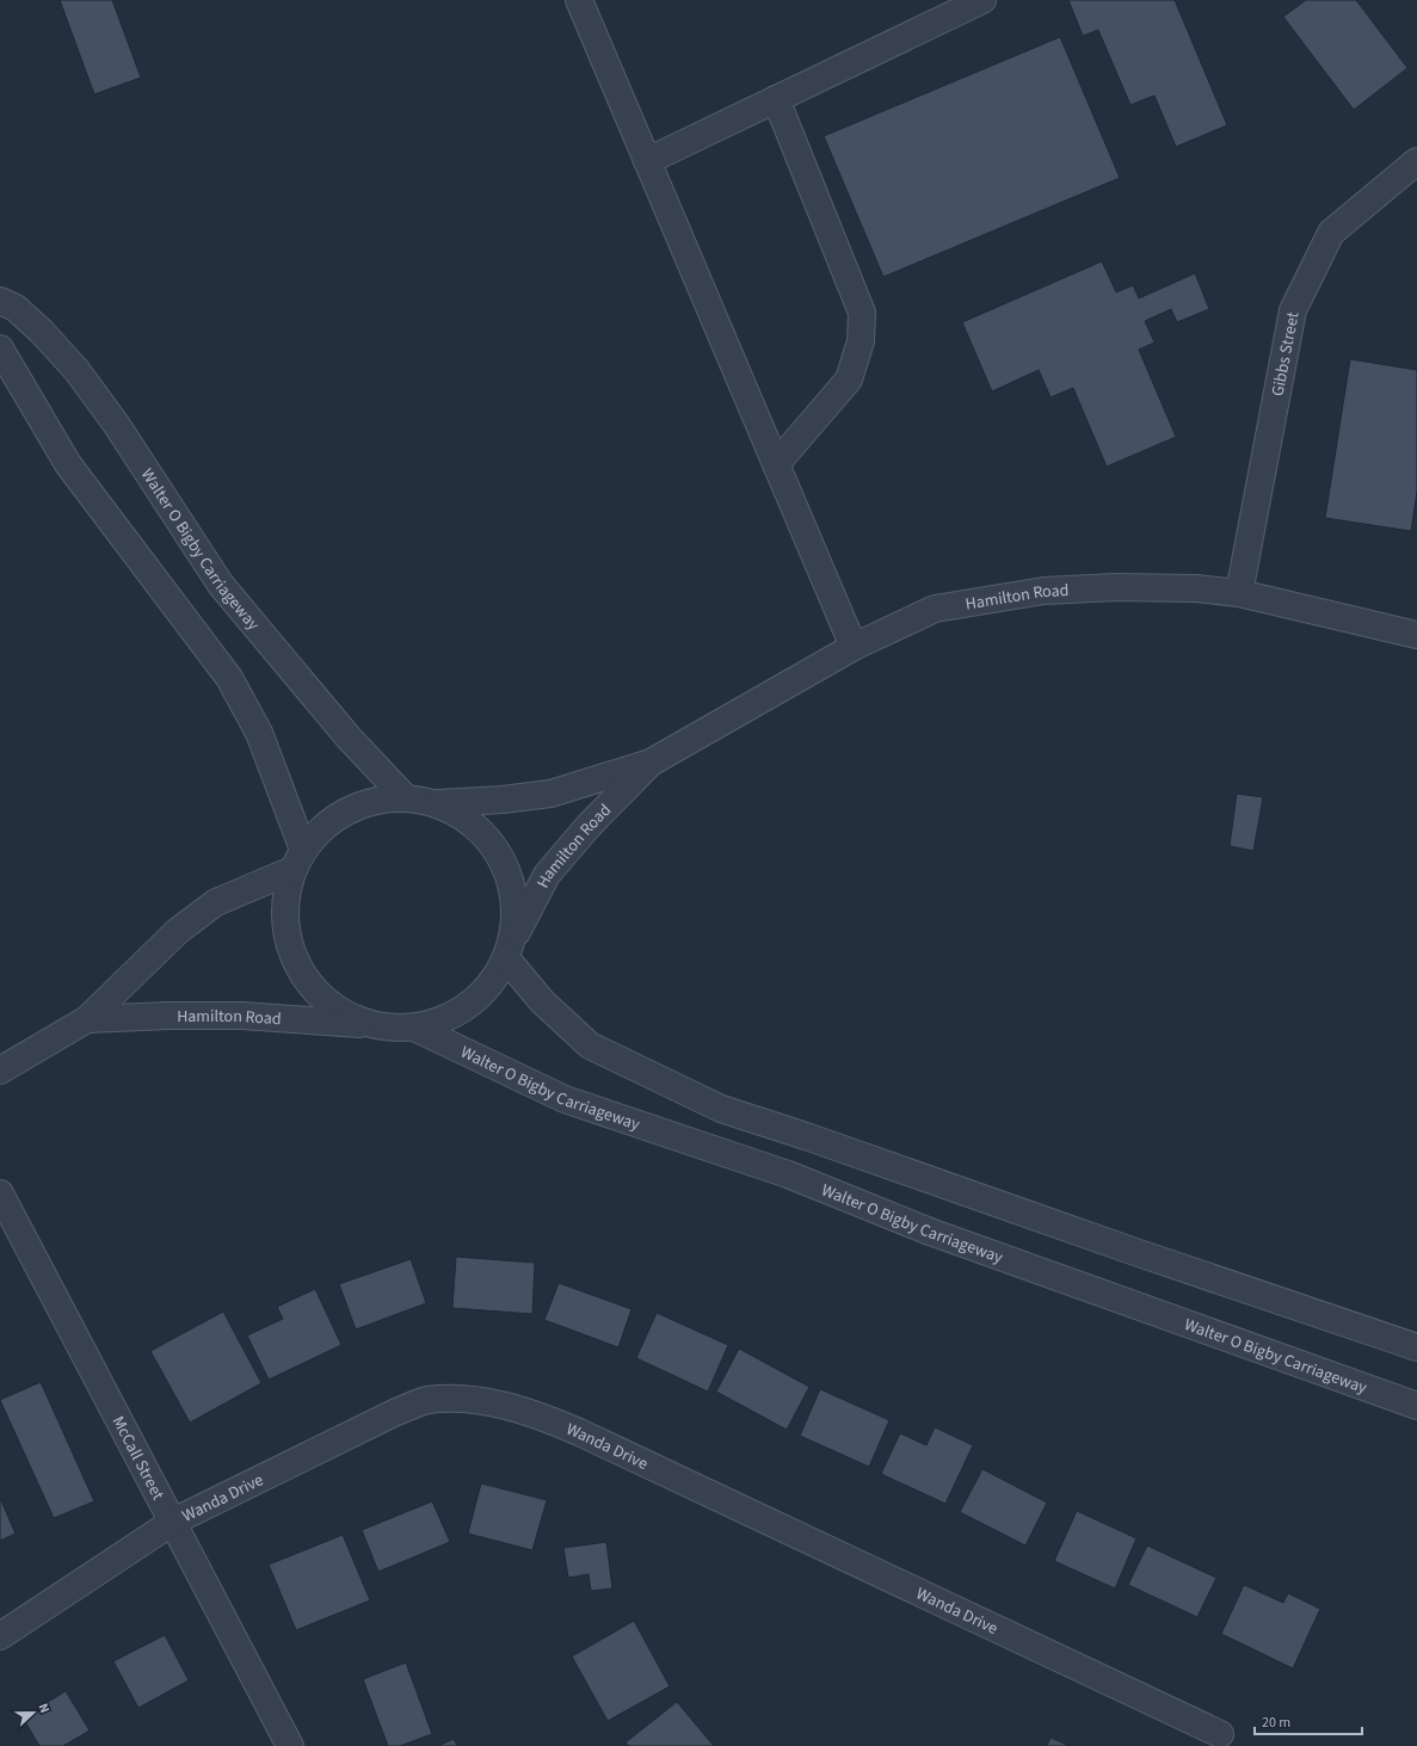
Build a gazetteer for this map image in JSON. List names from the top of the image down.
{
  "streets": {
    "street": [
      "Gibbs Street",
      "Walter O Bigby Carriageway",
      "Hamilton Road",
      "Wanda Drive",
      "McCall Street"
    ]
  },
  "crossings": [
    ["Gibbs Street", "Hamilton Road"],
    ["Walter O Bigby Carriageway", "Hamilton Road"],
    ["Wanda Drive", "McCall Street"]
  ],
  "scale_bar": "20 m",
  "north": "right"
}
